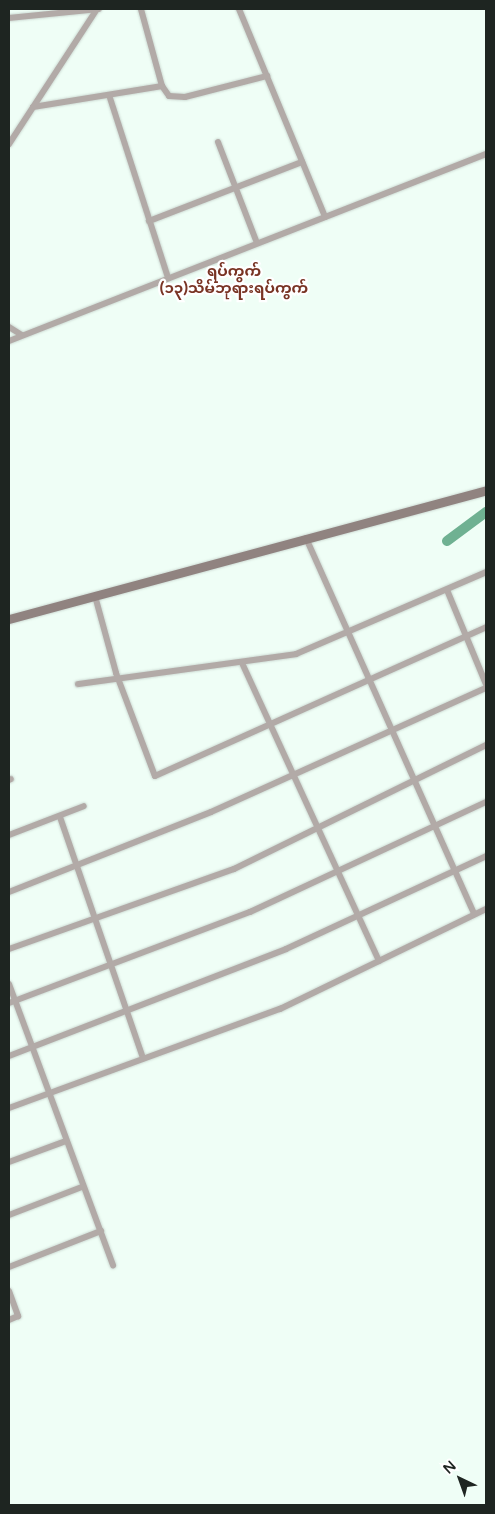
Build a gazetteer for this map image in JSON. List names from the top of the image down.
{
  "districts": ["ရပ်ကွက် (၁၃)သိမ်ဘုရားရပ်ကွက်"],
  "north": "top left"
}
